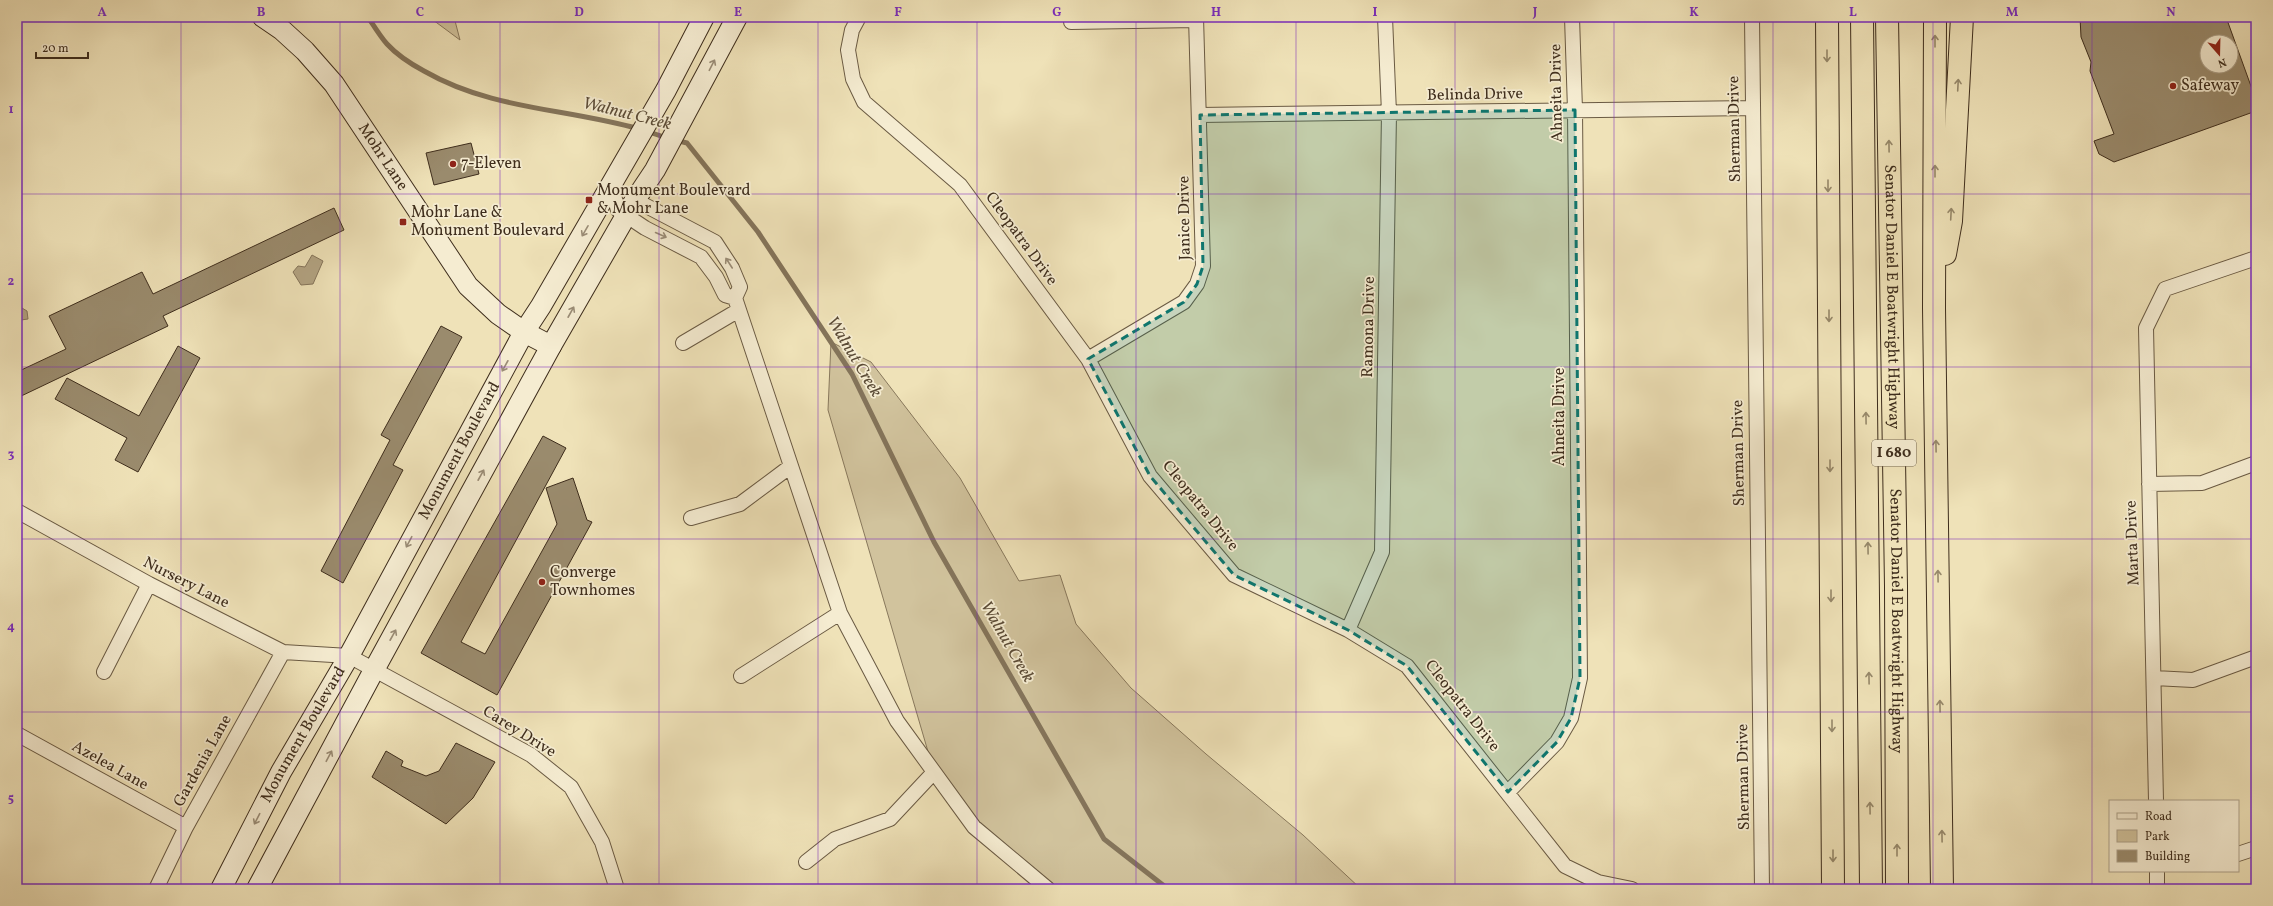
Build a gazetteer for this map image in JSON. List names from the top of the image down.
{
  "streets": {
    "highway": ["Senator Daniel E Boatwright Highway", "I 680"],
    "main road": ["Mohr Lane", "Monument Boulevard"],
    "street": [
      "Ahneita Drive",
      "Belinda Drive",
      "Sherman Drive",
      "Janice Drive",
      "Cleopatra Drive",
      "Ramona Drive",
      "Marta Drive",
      "Nursery Lane",
      "Carey Drive",
      "Gardenia Lane",
      "Azelea Lane"
    ]
  },
  "crossings": [
    ["Ahneita Drive", "Belinda Drive"],
    ["Ahneita Drive", "Cleopatra Drive"],
    ["Belinda Drive", "Sherman Drive"],
    ["Belinda Drive", "Janice Drive"],
    ["Belinda Drive", "Ramona Drive"],
    ["Mohr Lane", "Monument Boulevard"],
    ["Janice Drive", "Cleopatra Drive"],
    ["Cleopatra Drive", "Ramona Drive"],
    ["Monument Boulevard", "Nursery Lane"],
    ["Monument Boulevard", "Carey Drive"],
    ["Nursery Lane", "Carey Drive"],
    ["Nursery Lane", "Gardenia Lane"],
    ["Gardenia Lane", "Azelea Lane"]
  ],
  "water": ["Walnut Creek"],
  "places": {
    "other": ["Safeway", "7-Eleven", "Converge Townhomes"],
    "transit": ["Monument Boulevard & Mohr Lane", "Mohr Lane & Monument Boulevard"]
  },
  "legend": ["Road", "Park", "Building"],
  "scale_bar": "20 m",
  "north": "bottom",
  "grid": {
    "columns": [
      "A",
      "B",
      "C",
      "D",
      "E",
      "F",
      "G",
      "H",
      "I",
      "J",
      "K",
      "L",
      "M",
      "N"
    ],
    "rows": [
      "1",
      "2",
      "3",
      "4",
      "5"
    ]
  }
}
